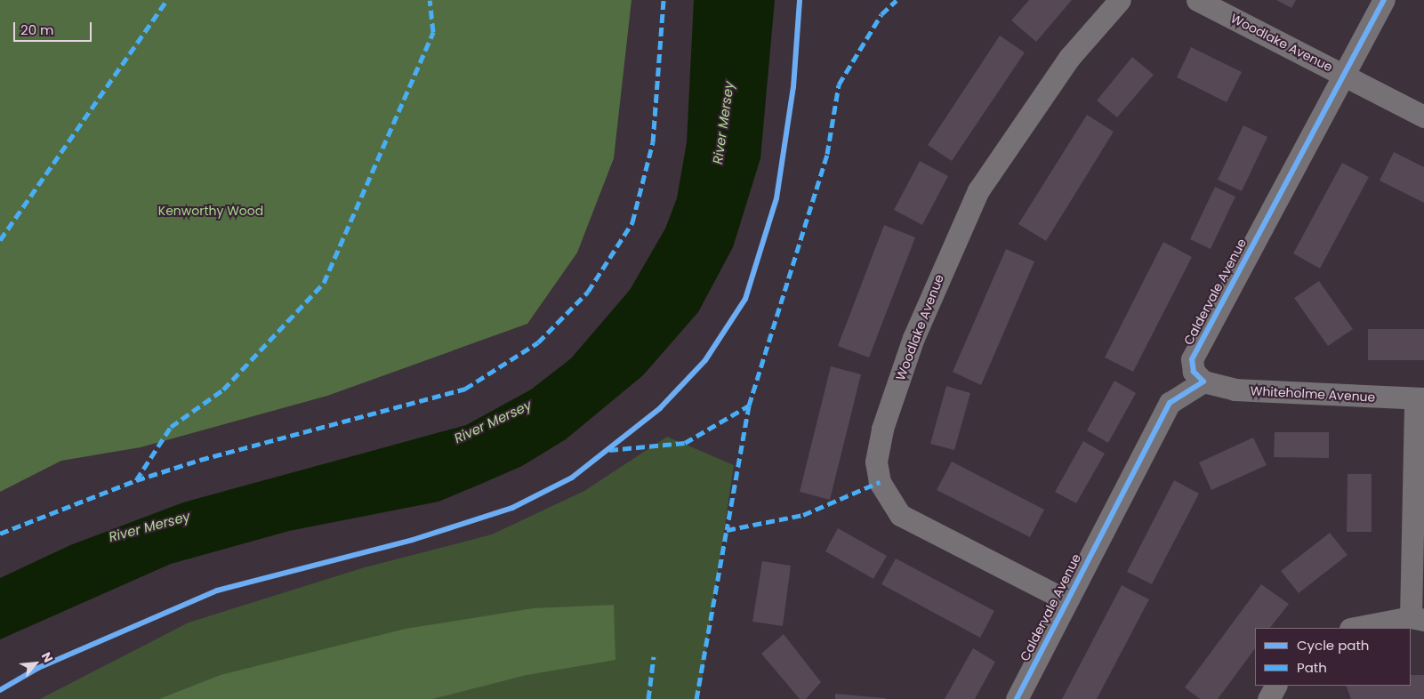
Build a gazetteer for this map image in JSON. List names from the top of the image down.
{
  "streets": {
    "street": ["Woodlake Avenue", "Caldervale Avenue", "Whiteholme Avenue"]
  },
  "crossings": [
    ["Woodlake Avenue", "Caldervale Avenue"],
    ["Caldervale Avenue", "Whiteholme Avenue"]
  ],
  "water": ["River Mersey"],
  "parks": ["Kenworthy Wood"],
  "legend": ["Cycle path", "Path"],
  "scale_bar": "20 m",
  "north": "top right"
}
